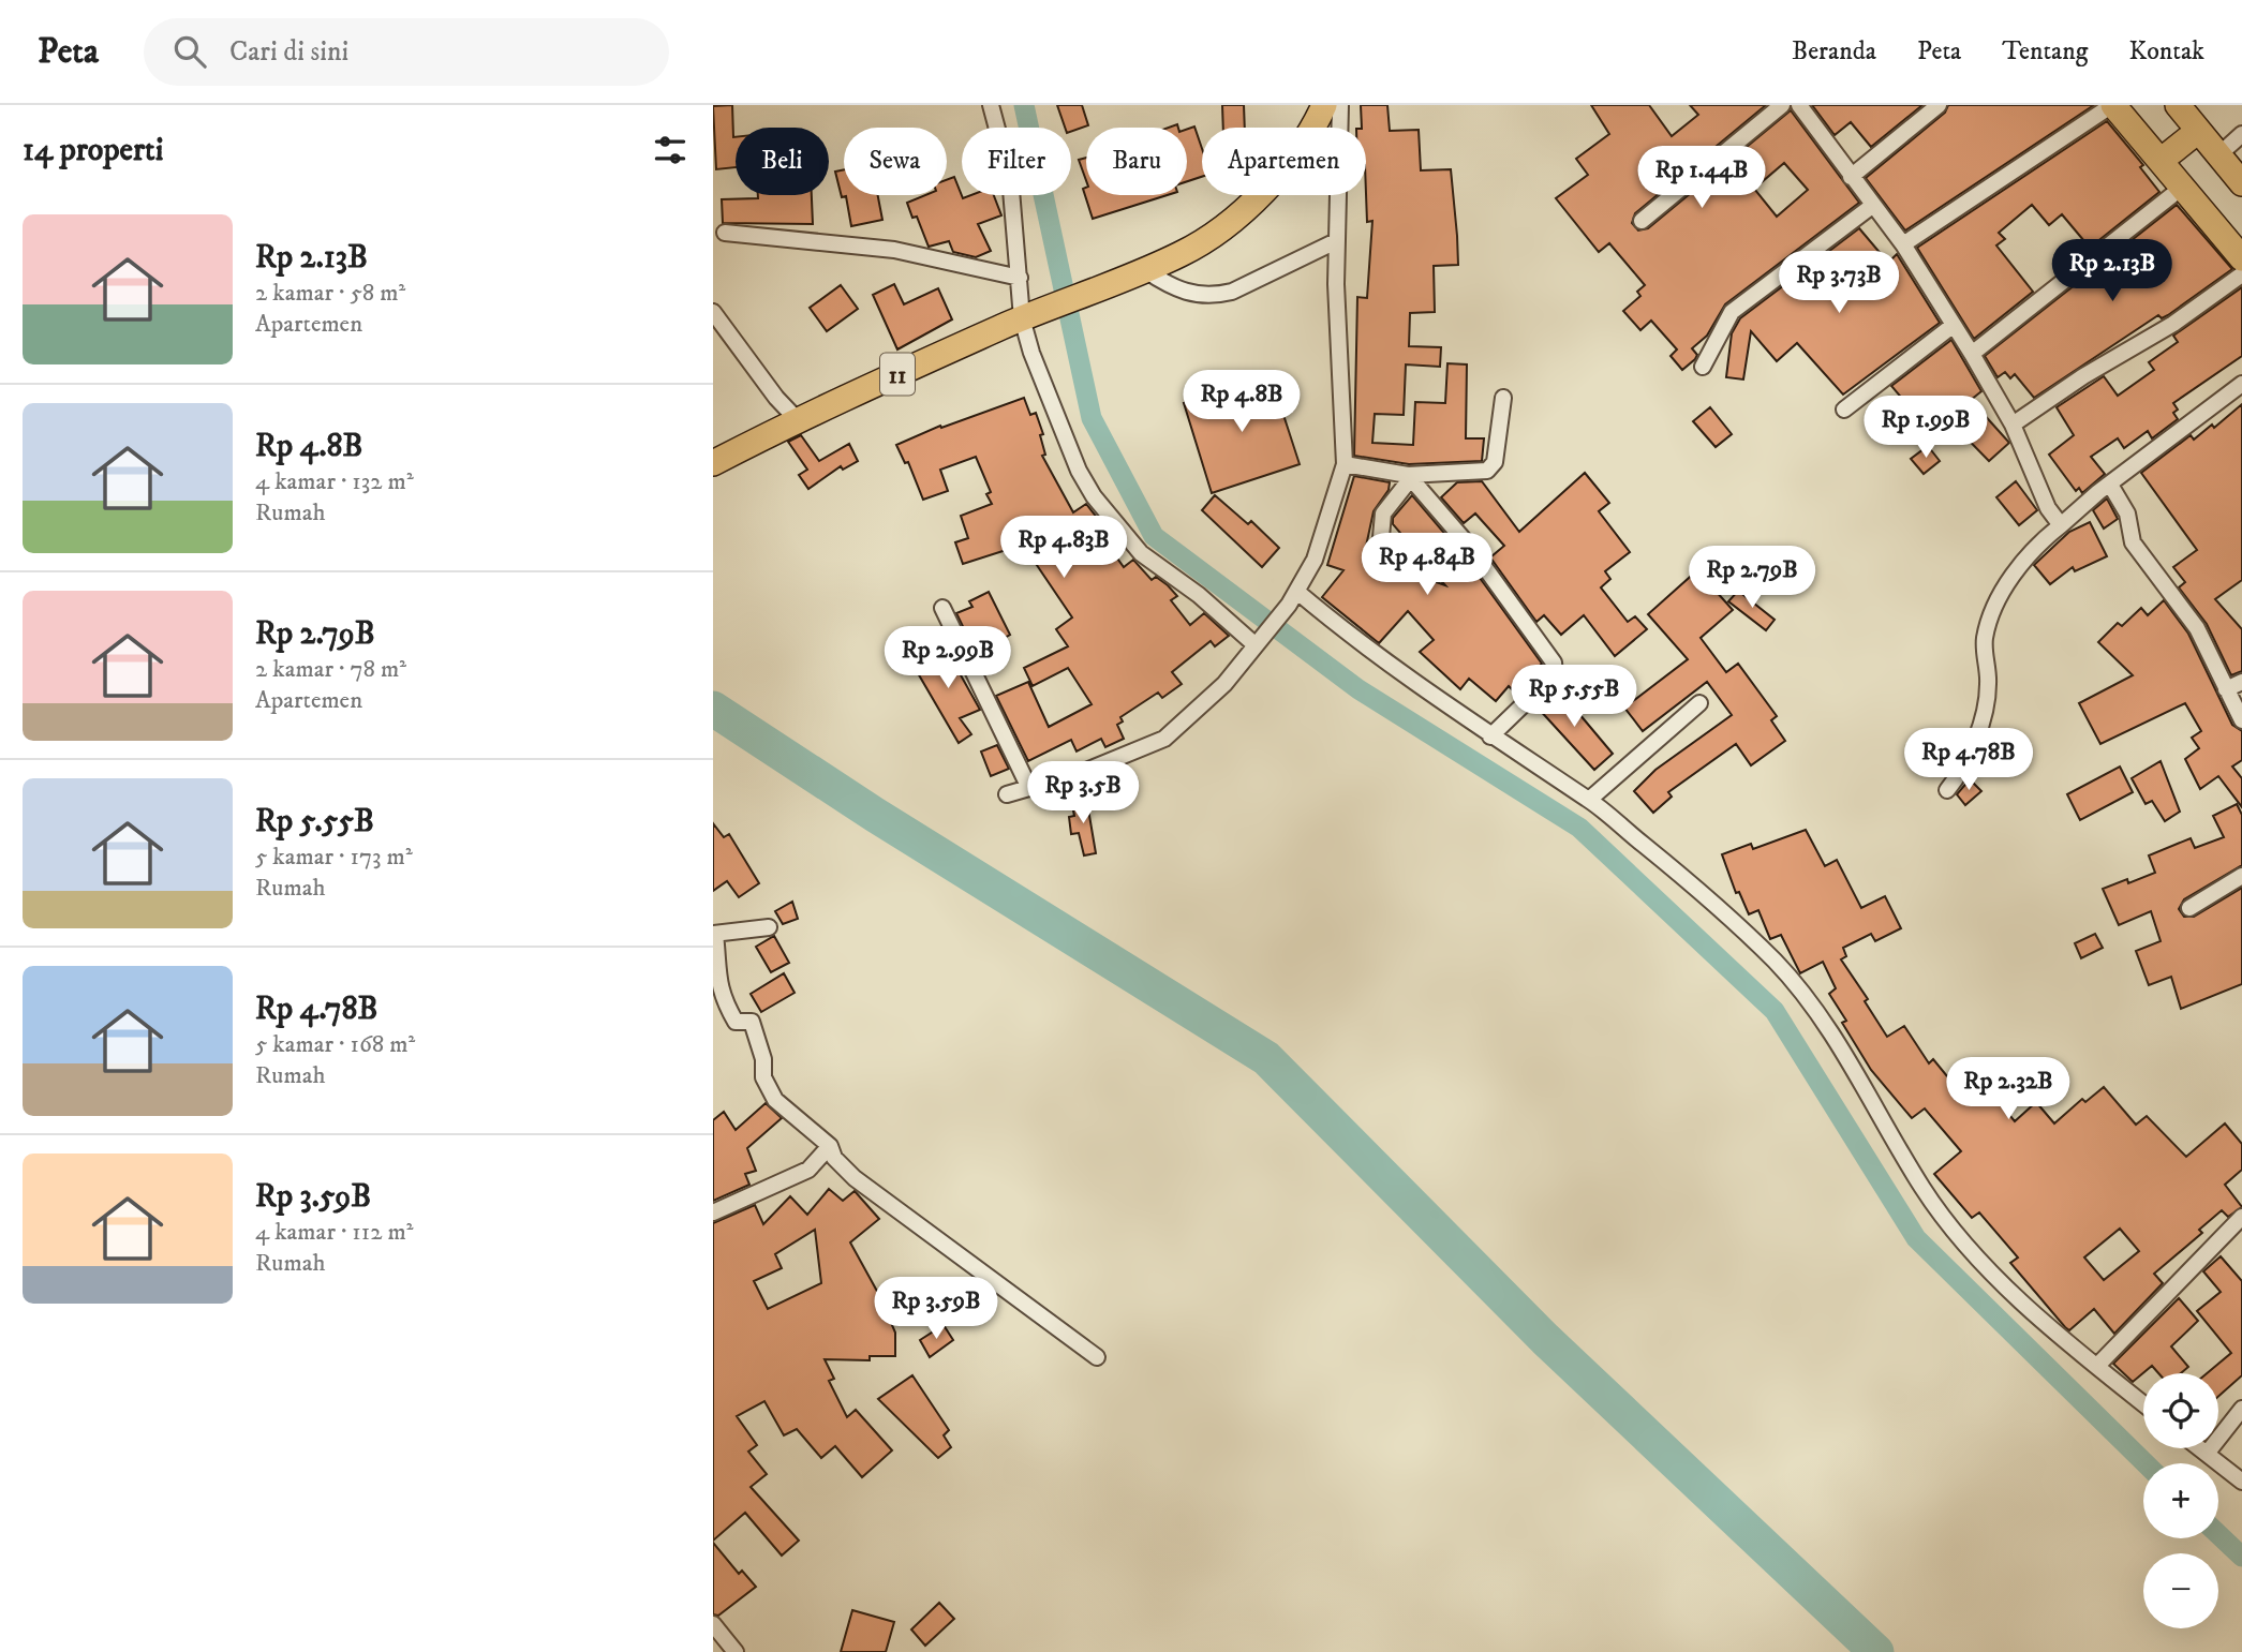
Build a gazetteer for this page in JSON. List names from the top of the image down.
{
  "streets": {
    "main road": ["11"]
  },
  "page": {
    "header": "Peta",
    "search": "Cari di sini",
    "nav": [
      "Beranda",
      "Peta",
      "Tentang",
      "Kontak"
    ],
    "heading": "14 properti",
    "chip": [
      "Beli",
      "Sewa",
      "Filter",
      "Baru",
      "Apartemen"
    ],
    "price": [
      "Rp 1.44B",
      "Rp 2.13B",
      "Rp 3.73B",
      "Rp 4.8B",
      "Rp 1.99B",
      "Rp 4.83B",
      "Rp 4.84B",
      "Rp 2.79B",
      "Rp 2.99B",
      "Rp 5.55B",
      "Rp 4.78B",
      "Rp 3.5B",
      "Rp 2.32B",
      "Rp 3.59B"
    ],
    "list": [
      {
        "name": "Rp 2.13B",
        "note": "2 kamar · 58 m² · Apartemen"
      },
      {
        "name": "Rp 4.8B",
        "note": "4 kamar · 132 m² · Rumah"
      },
      {
        "name": "Rp 2.79B",
        "note": "2 kamar · 78 m² · Apartemen"
      },
      {
        "name": "Rp 5.55B",
        "note": "5 kamar · 173 m² · Rumah"
      },
      {
        "name": "Rp 4.78B",
        "note": "5 kamar · 168 m² · Rumah"
      },
      {
        "name": "Rp 3.59B",
        "note": "4 kamar · 112 m² · Rumah"
      }
    ],
    "map_buttons": ["+", "−"]
  }
}
